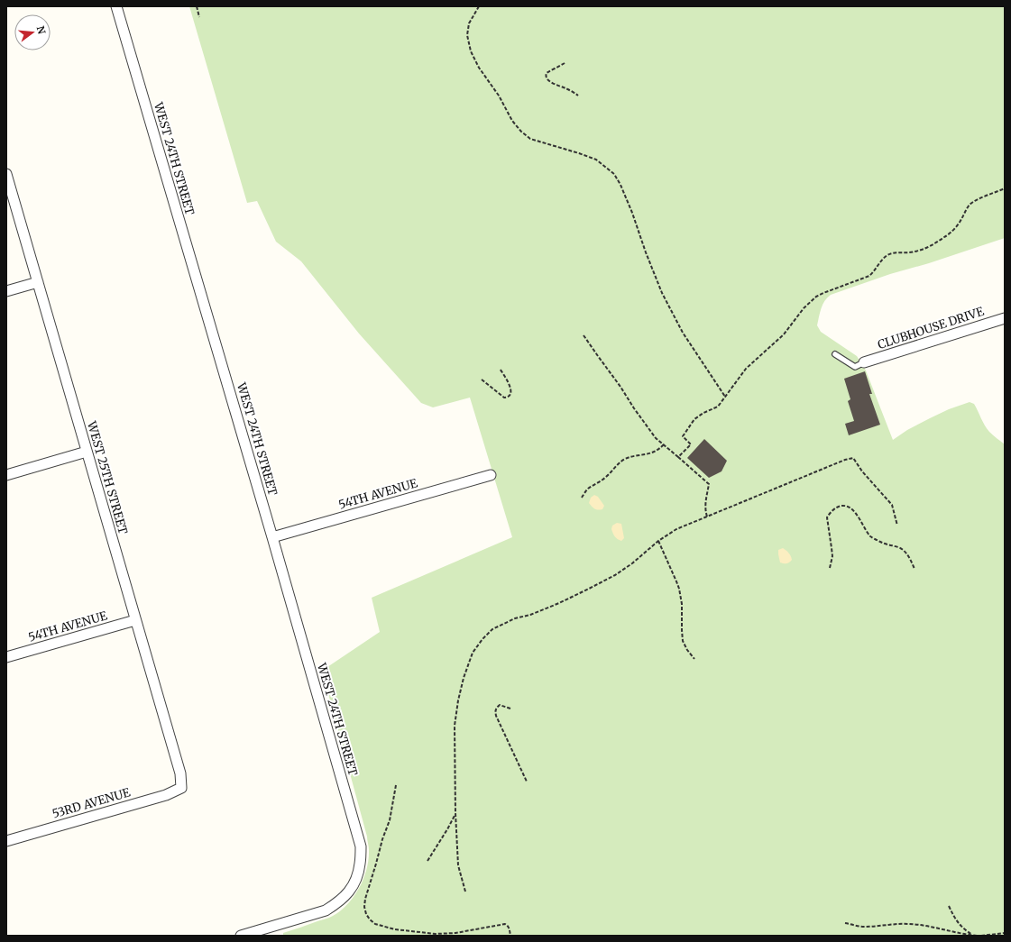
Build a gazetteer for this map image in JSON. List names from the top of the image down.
{
  "streets": {
    "street": [
      "WEST 24TH STREET",
      "CLUBHOUSE DRIVE",
      "WEST 25TH STREET",
      "54TH AVENUE",
      "53RD AVENUE"
    ]
  },
  "crossings": [
    ["WEST 24TH STREET", "54TH AVENUE"],
    ["WEST 25TH STREET", "54TH AVENUE"],
    ["WEST 25TH STREET", "53RD AVENUE"]
  ],
  "north": "right"
}
